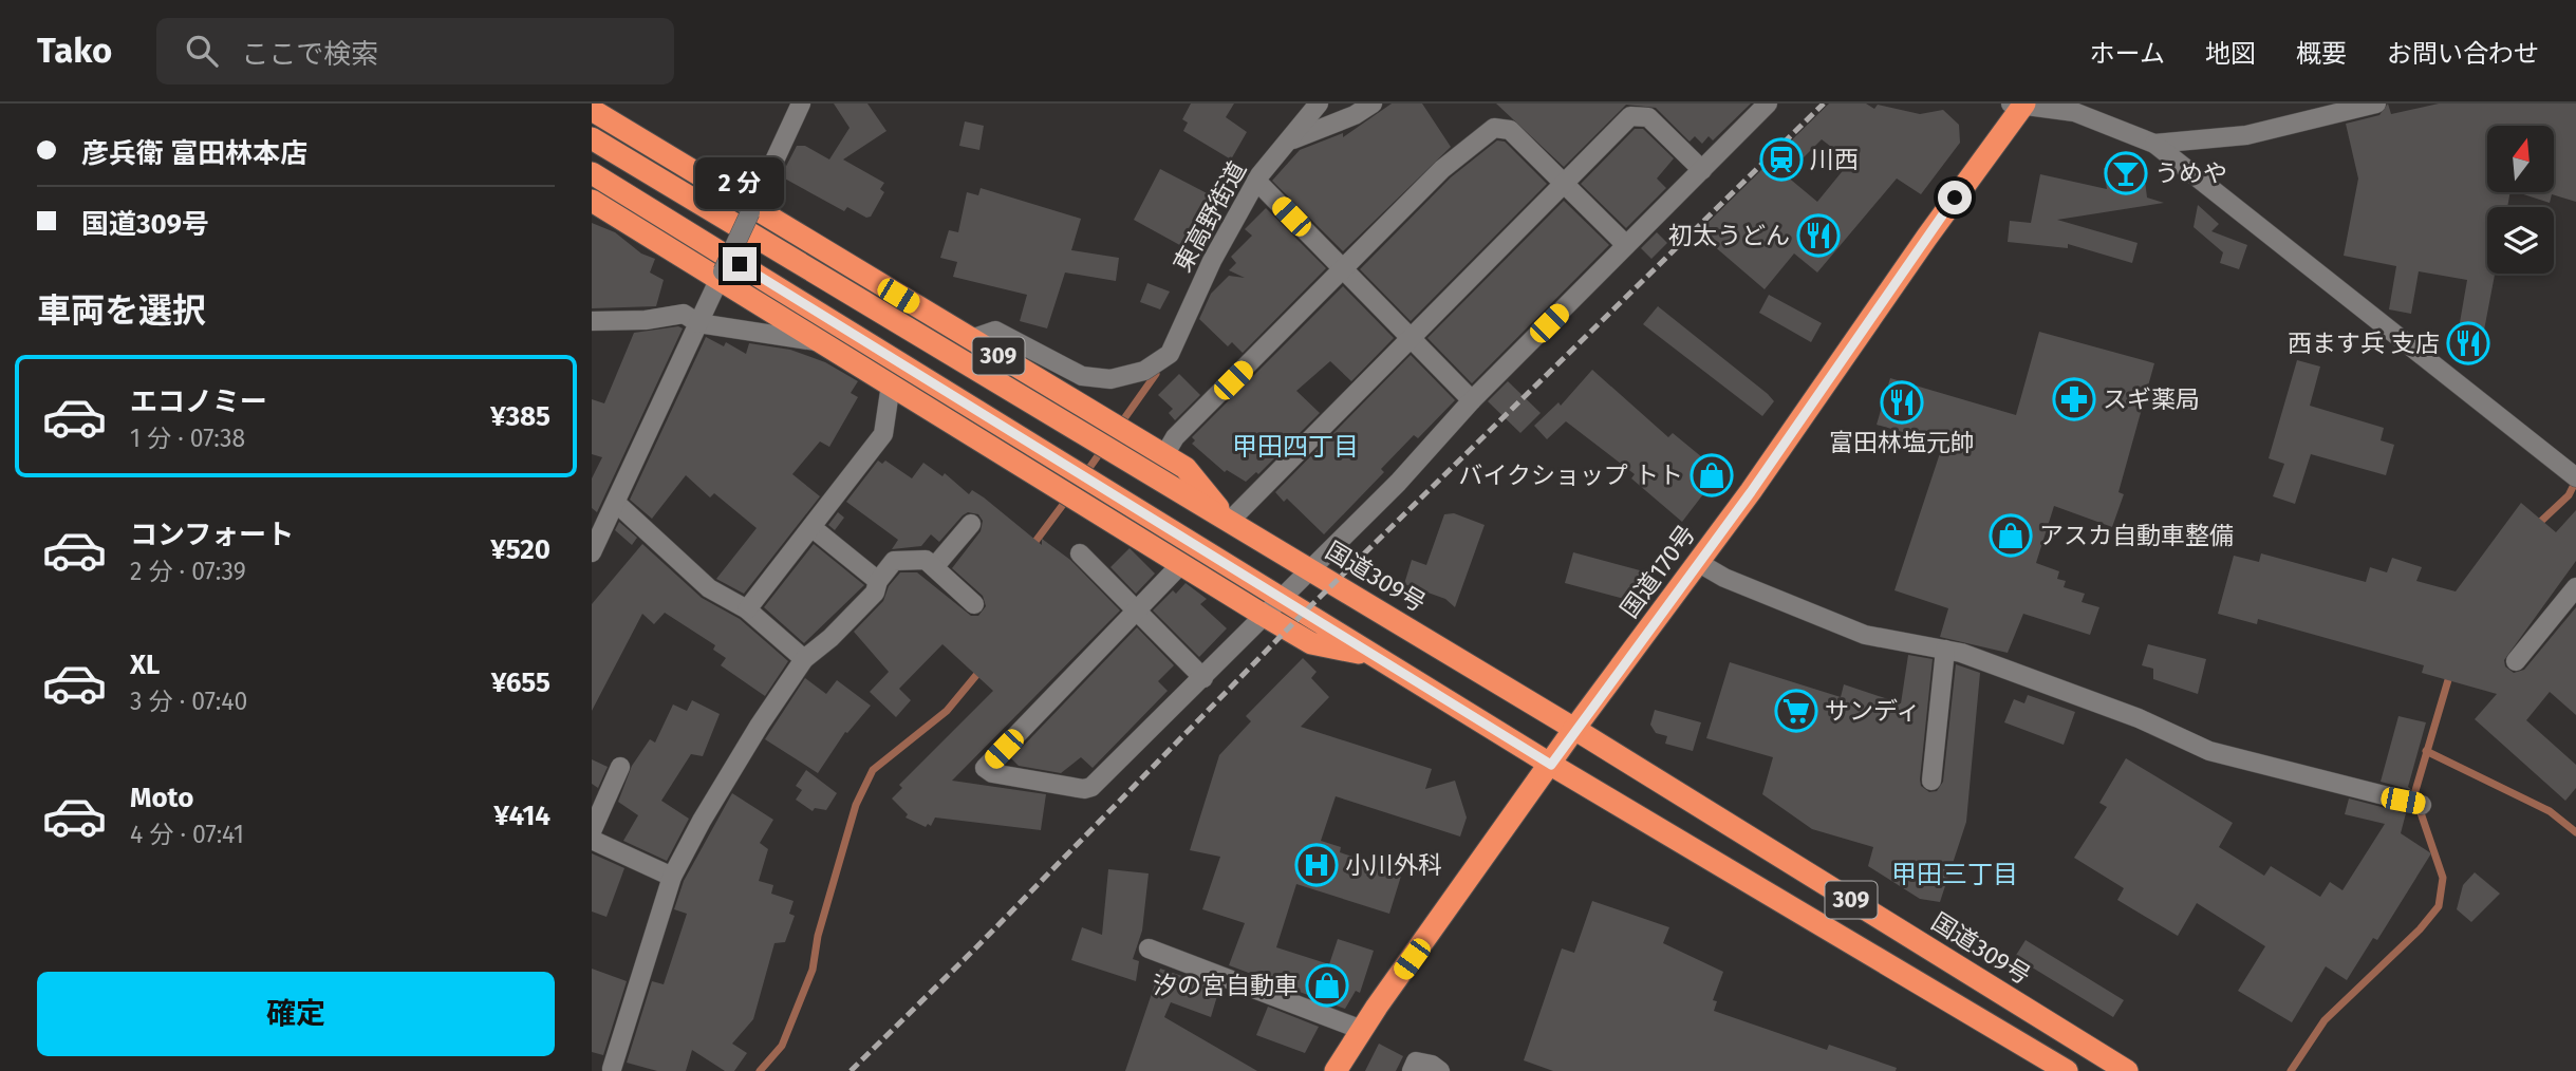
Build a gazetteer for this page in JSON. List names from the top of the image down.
{
  "streets": {
    "highway": ["309", "国道170号", "国道309号"],
    "street": ["東高野街道"]
  },
  "crossings": [
    ["東高野街道", "309"],
    ["309", "国道170号"],
    ["309", "国道309号"],
    ["国道170号", "国道309号"]
  ],
  "districts": ["甲田四丁目", "甲田三丁目"],
  "places": {
    "station": ["川西"],
    "bar": ["うめや"],
    "restaurant": ["初太うどん", "西ます兵 支店", "富田林塩元帥"],
    "pharmacy": ["スギ薬局"],
    "shop": ["バイクショップ トト", "アスカ自動車整備", "汐の宮自動車"],
    "supermarket": ["サンディ"],
    "hospital": ["小川外科"]
  },
  "north": "top",
  "page": {
    "header": "Tako",
    "search": "ここで検索",
    "nav": [
      "ホーム",
      "地図",
      "概要",
      "お問い合わせ"
    ],
    "banner": ["彦兵衛 富田林本店", "国道309号"],
    "bubble": "2 分",
    "heading": "車両を選択",
    "list": [
      {
        "name": "エコノミー",
        "note": "1 分 · 07:38",
        "value": "¥385"
      },
      {
        "name": "コンフォート",
        "note": "2 分 · 07:39",
        "value": "¥520"
      },
      {
        "name": "XL",
        "note": "3 分 · 07:40",
        "value": "¥655"
      },
      {
        "name": "Moto",
        "note": "4 分 · 07:41",
        "value": "¥414"
      }
    ],
    "buttons": "確定"
  }
}
